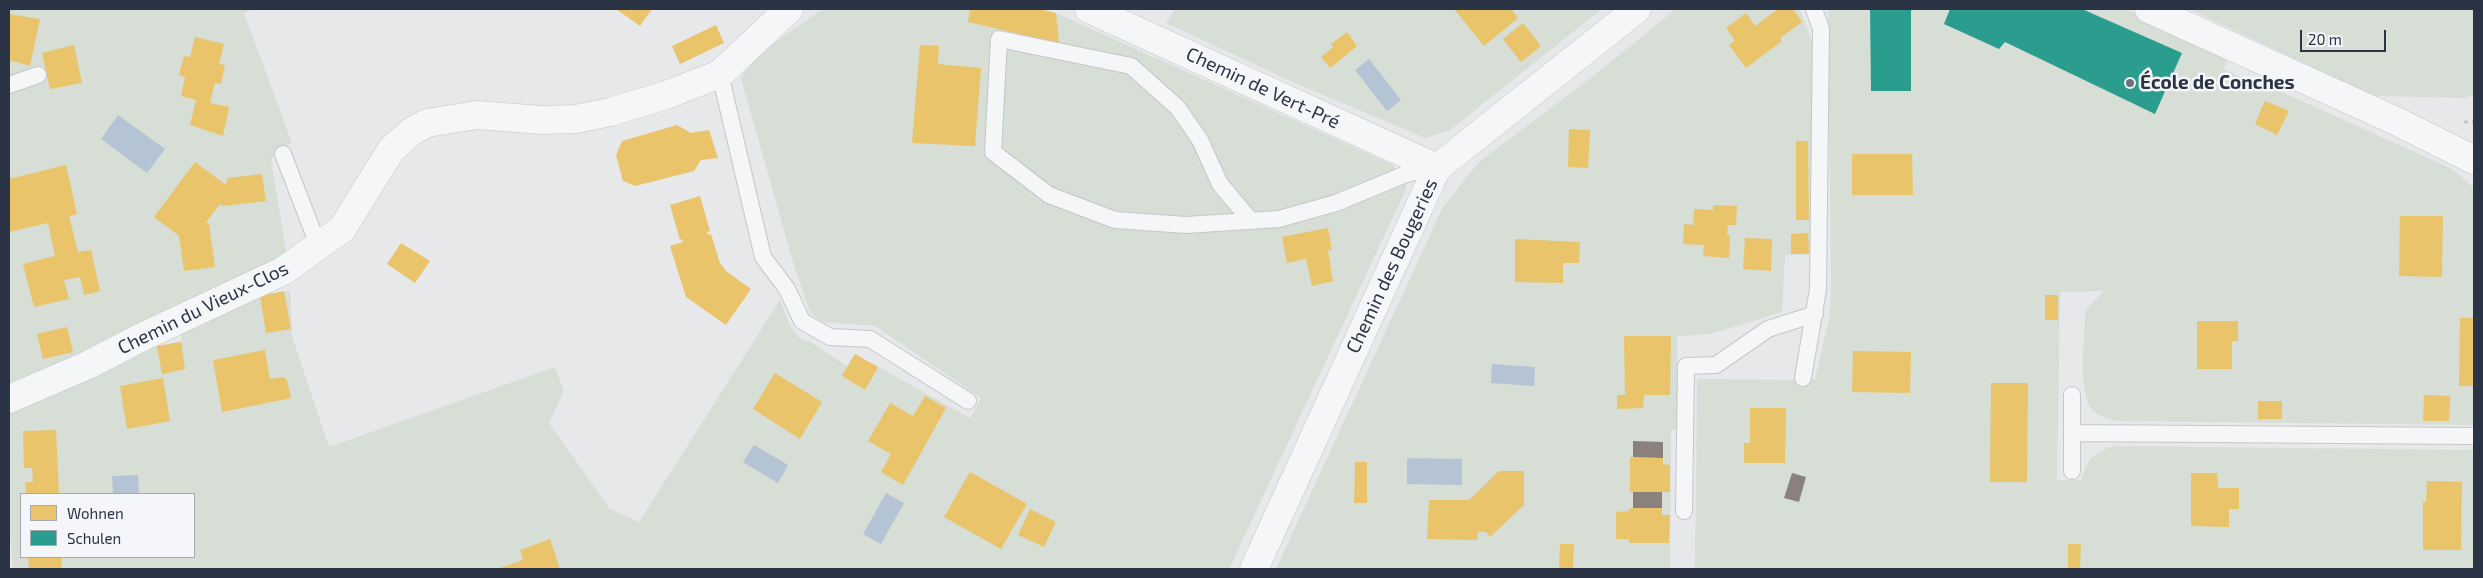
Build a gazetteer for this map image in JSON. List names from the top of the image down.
{
  "streets": {
    "street": ["Chemin de Vert-Pré", "Chemin des Bougeries", "Chemin du Vieux-Clos"]
  },
  "crossings": [
    ["Chemin de Vert-Pré", "Chemin des Bougeries"]
  ],
  "places": ["École de Conches"],
  "legend": ["Wohnen", "Schulen"],
  "scale_bar": "20 m"
}
